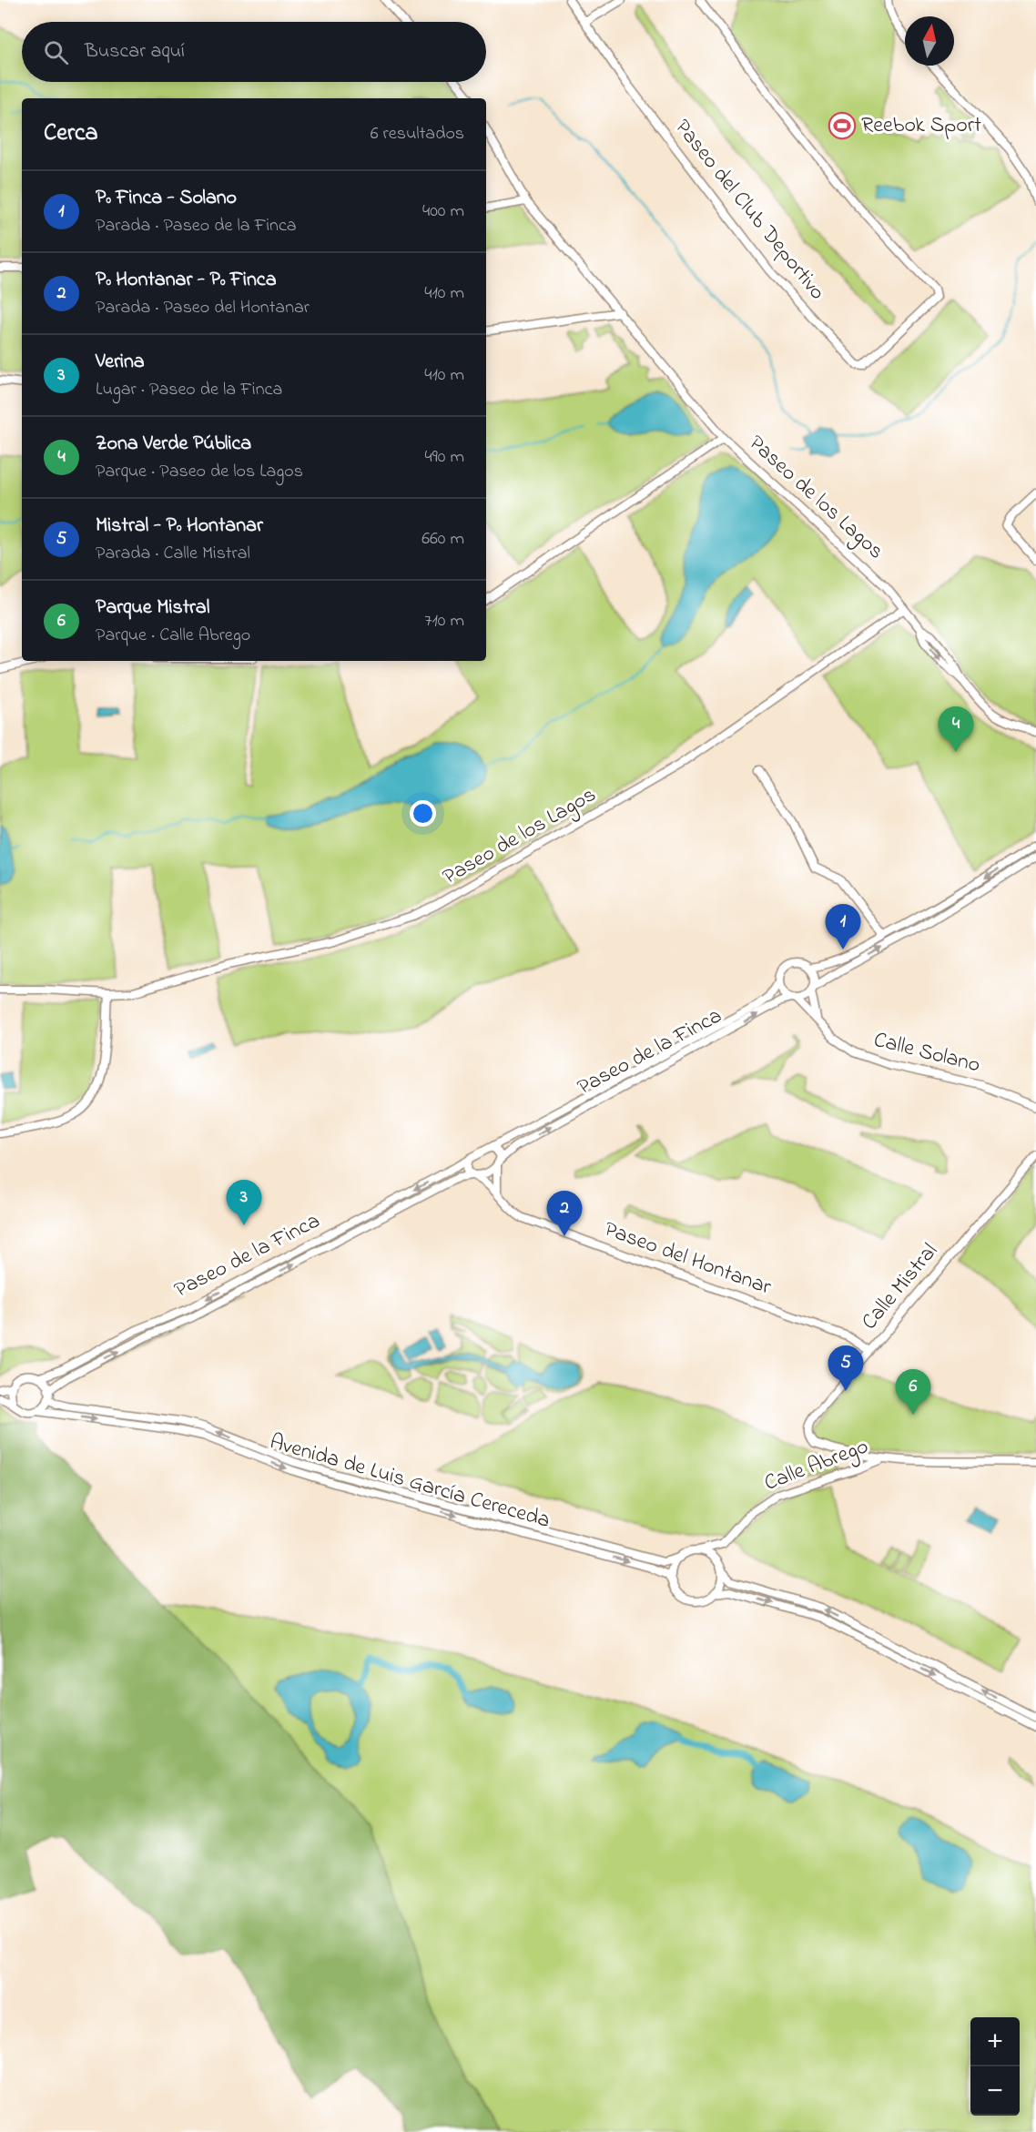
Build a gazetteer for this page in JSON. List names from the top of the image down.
{
  "streets": {
    "street": [
      "Paseo del Club Deportivo",
      "Paseo de los Lagos",
      "Paseo de la Finca",
      "Calle Solano",
      "Paseo del Hontanar",
      "Calle Mistral",
      "Calle Abrego",
      "Avenida de Luis García Cereceda"
    ]
  },
  "crossings": [
    ["Paseo de la Finca", "Calle Solano"],
    ["Paseo de la Finca", "Paseo del Hontanar"],
    ["Paseo de la Finca", "Avenida de Luis García Cereceda"],
    ["Paseo del Hontanar", "Calle Mistral"],
    ["Calle Mistral", "Calle Abrego"]
  ],
  "places": {
    "sports": ["Reebok Sport"]
  },
  "north": "top",
  "page": {
    "search": "Buscar aquí",
    "heading": ["Cerca", "6 resultados"],
    "list": [
      {
        "mark": "1",
        "name": "Pº Finca - Solano",
        "note": "Parada · Paseo de la Finca",
        "value": "400 m"
      },
      {
        "mark": "2",
        "name": "Pº Hontanar - Pº Finca",
        "note": "Parada · Paseo del Hontanar",
        "value": "410 m"
      },
      {
        "mark": "3",
        "name": "Verina",
        "note": "Lugar · Paseo de la Finca",
        "value": "410 m"
      },
      {
        "mark": "4",
        "name": "Zona Verde Pública",
        "note": "Parque · Paseo de los Lagos",
        "value": "490 m"
      },
      {
        "mark": "5",
        "name": "Mistral - Pº Hontanar",
        "note": "Parada · Calle Mistral",
        "value": "660 m"
      },
      {
        "mark": "6",
        "name": "Parque Mistral",
        "note": "Parque · Calle Abrego",
        "value": "710 m"
      }
    ],
    "pins": [
      "4",
      "1",
      "3",
      "2",
      "5",
      "6"
    ],
    "map_buttons": ["+", "−"]
  }
}
